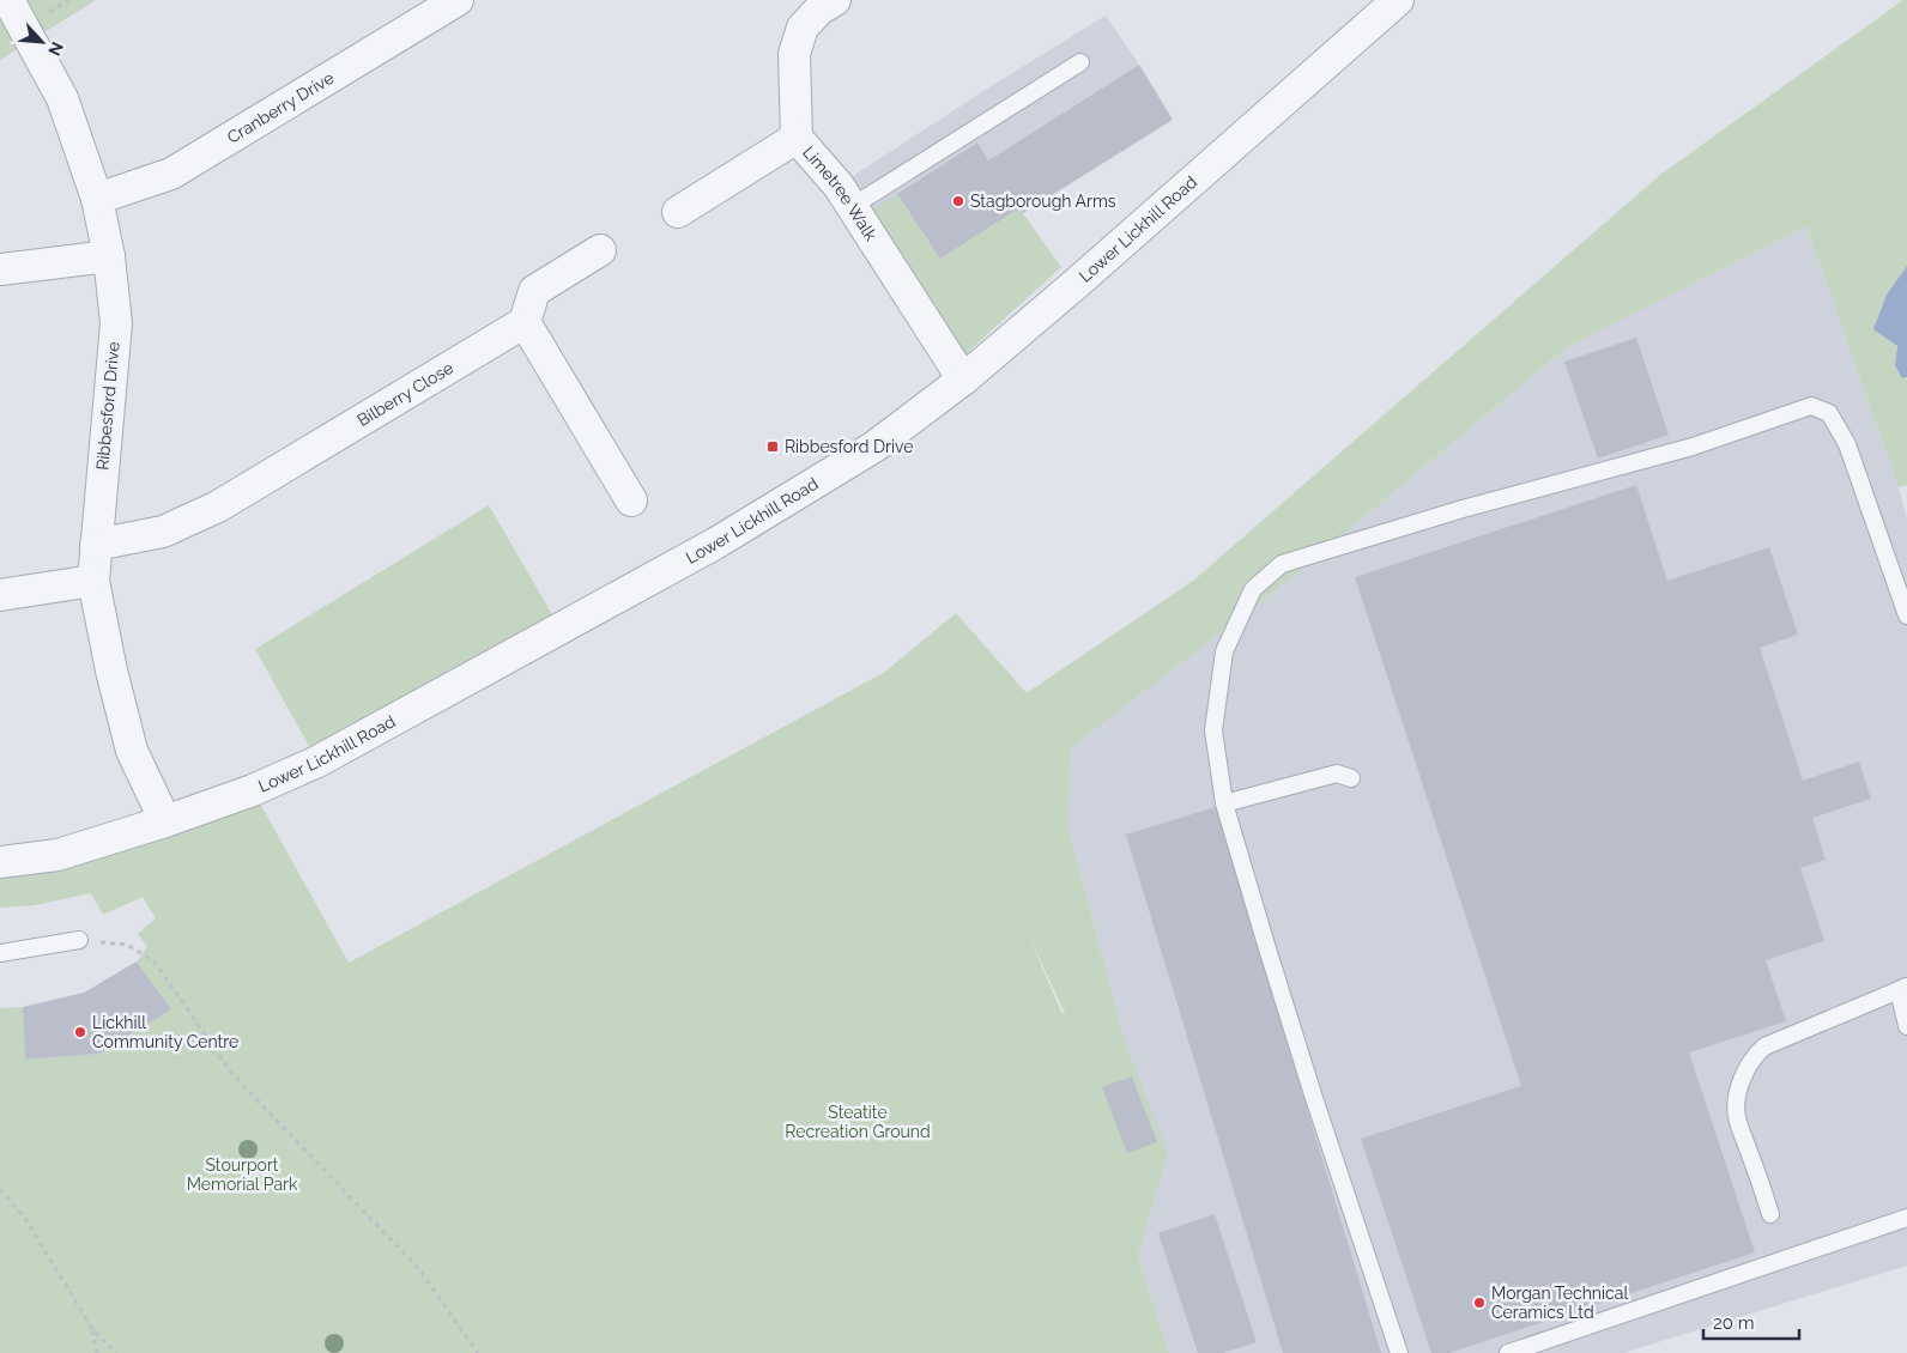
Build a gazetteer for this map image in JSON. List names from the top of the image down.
{
  "streets": {
    "street": [
      "Cranberry Drive",
      "Limetree Walk",
      "Lower Lickhill Road",
      "Bilberry Close",
      "Ribbesford Drive"
    ]
  },
  "crossings": [
    ["Cranberry Drive", "Ribbesford Drive"],
    ["Limetree Walk", "Lower Lickhill Road"],
    ["Lower Lickhill Road", "Ribbesford Drive"],
    ["Bilberry Close", "Ribbesford Drive"]
  ],
  "parks": ["Steatite Recreation Ground", "Stourport Memorial Park"],
  "places": {
    "other": ["Stagborough Arms", "Lickhill Community Centre", "Morgan Technical Ceramics Ltd"],
    "transit": ["Ribbesford Drive"]
  },
  "scale_bar": "20 m",
  "north": "bottom right"
}
